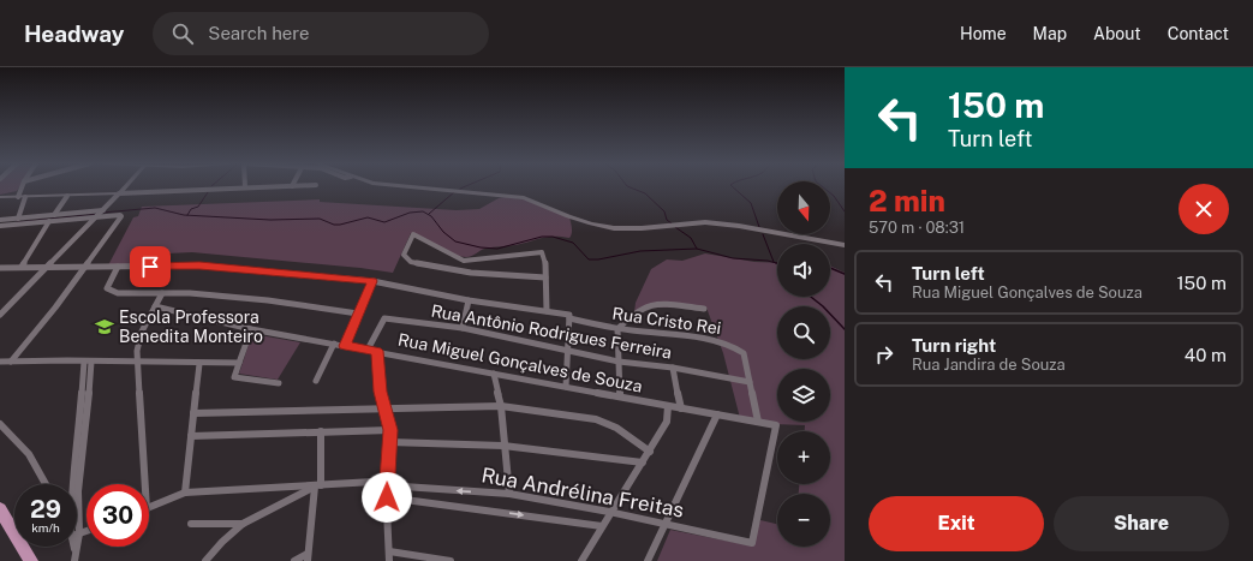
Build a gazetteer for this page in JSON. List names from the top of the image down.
{
  "streets": {
    "street": [
      "Rua Cristo Rei",
      "Rua Antônio Rodrigues Ferreira",
      "Rua Miguel Gonçalves de Souza",
      "Rua Andrélina Freitas"
    ]
  },
  "crossings": [
    ["Rua Cristo Rei", "Rua Antônio Rodrigues Ferreira"],
    ["Rua Cristo Rei", "Rua Miguel Gonçalves de Souza"],
    ["Rua Antônio Rodrigues Ferreira", "Rua Miguel Gonçalves de Souza"],
    ["Rua Miguel Gonçalves de Souza", "Rua Andrélina Freitas"]
  ],
  "places": {
    "school or university": ["Escola Professora Benedita Monteiro"]
  },
  "north": "bottom",
  "page": {
    "header": "Headway",
    "search": "Search here",
    "nav": [
      "Home",
      "Map",
      "About",
      "Contact"
    ],
    "turn": ["150 m", "Turn left"],
    "heading": ["2 min", "570 m · 08:31"],
    "map_buttons": ["+", "−"],
    "list": [
      {
        "name": "Turn left",
        "note": "Rua Miguel Gonçalves de Souza",
        "value": "150 m"
      },
      {
        "name": "Turn right",
        "note": "Rua Jandira de Souza",
        "value": "40 m"
      }
    ],
    "speed": "29 km/h",
    "limit": "30",
    "buttons": ["Exit", "Share"]
  }
}
